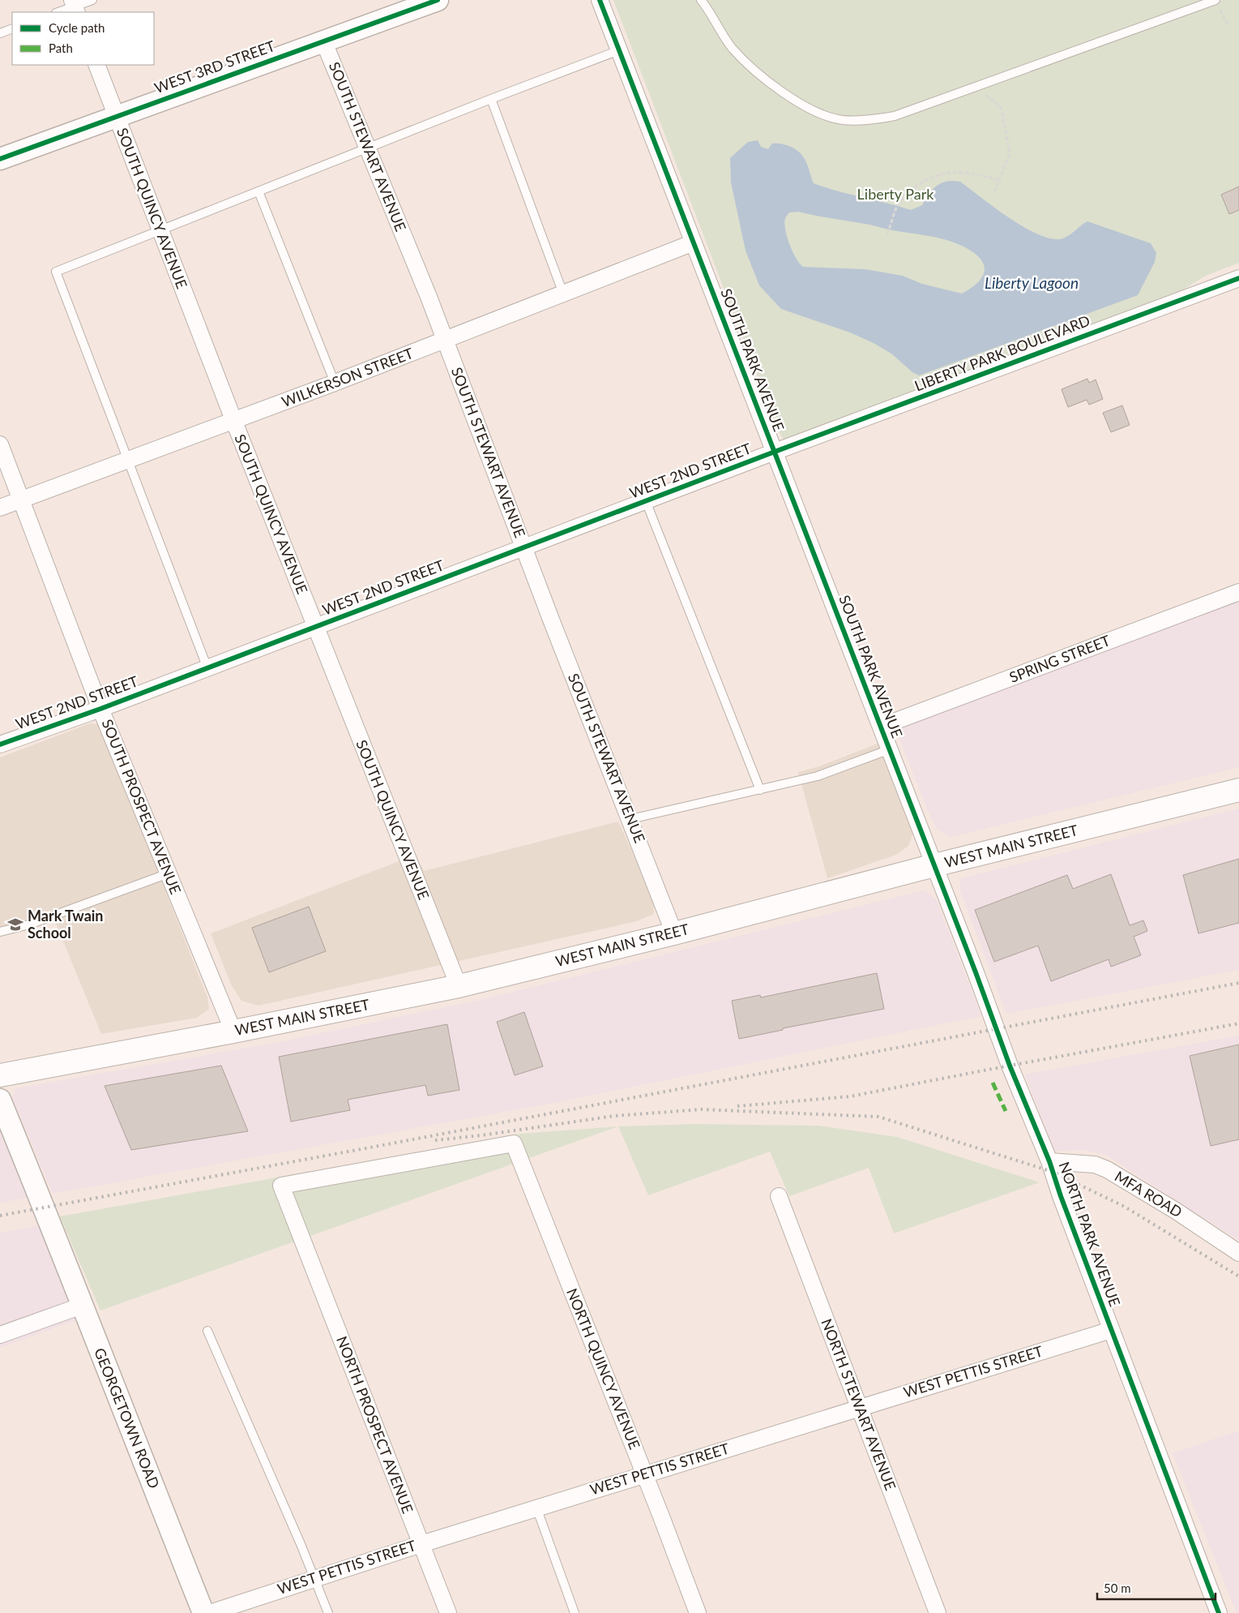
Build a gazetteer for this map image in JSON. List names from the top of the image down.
{
  "streets": {
    "main road": ["WEST MAIN STREET"],
    "street": [
      "WEST 3RD STREET",
      "SOUTH STEWART AVENUE",
      "SOUTH QUINCY AVENUE",
      "LIBERTY PARK BOULEVARD",
      "SOUTH PARK AVENUE",
      "WILKERSON STREET",
      "WEST 2ND STREET",
      "SPRING STREET",
      "SOUTH PROSPECT AVENUE",
      "MFA ROAD",
      "NORTH PARK AVENUE",
      "NORTH QUINCY AVENUE",
      "WEST PETTIS STREET",
      "NORTH STEWART AVENUE",
      "GEORGETOWN ROAD",
      "NORTH PROSPECT AVENUE"
    ]
  },
  "crossings": [
    ["WEST 3RD STREET", "SOUTH STEWART AVENUE"],
    ["WEST 3RD STREET", "SOUTH QUINCY AVENUE"],
    ["SOUTH STEWART AVENUE", "WILKERSON STREET"],
    ["SOUTH STEWART AVENUE", "WEST 2ND STREET"],
    ["SOUTH STEWART AVENUE", "WEST MAIN STREET"],
    ["SOUTH QUINCY AVENUE", "WILKERSON STREET"],
    ["SOUTH QUINCY AVENUE", "WEST 2ND STREET"],
    ["SOUTH QUINCY AVENUE", "WEST MAIN STREET"],
    ["LIBERTY PARK BOULEVARD", "SOUTH PARK AVENUE"],
    ["LIBERTY PARK BOULEVARD", "WEST 2ND STREET"],
    ["SOUTH PARK AVENUE", "WILKERSON STREET"],
    ["SOUTH PARK AVENUE", "WEST 2ND STREET"],
    ["SOUTH PARK AVENUE", "SPRING STREET"],
    ["SOUTH PARK AVENUE", "WEST MAIN STREET"],
    ["SOUTH PARK AVENUE", "NORTH PARK AVENUE"],
    ["WILKERSON STREET", "SOUTH PROSPECT AVENUE"],
    ["WEST 2ND STREET", "SOUTH PROSPECT AVENUE"],
    ["SOUTH PROSPECT AVENUE", "WEST MAIN STREET"],
    ["WEST MAIN STREET", "NORTH PARK AVENUE"],
    ["MFA ROAD", "NORTH PARK AVENUE"],
    ["NORTH PARK AVENUE", "WEST PETTIS STREET"],
    ["NORTH QUINCY AVENUE", "WEST PETTIS STREET"],
    ["NORTH QUINCY AVENUE", "NORTH PROSPECT AVENUE"],
    ["WEST PETTIS STREET", "NORTH STEWART AVENUE"],
    ["WEST PETTIS STREET", "NORTH PROSPECT AVENUE"]
  ],
  "water": ["Liberty Lagoon"],
  "parks": ["Liberty Park"],
  "places": {
    "school or university": ["Mark Twain School"]
  },
  "legend": ["Cycle path", "Path"],
  "scale_bar": "50 m"
}
